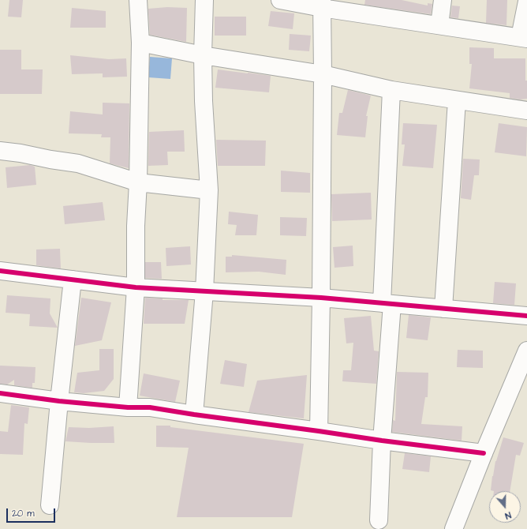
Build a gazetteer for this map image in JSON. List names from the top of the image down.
{
  "scale_bar": "20 m",
  "north": "bottom"
}
